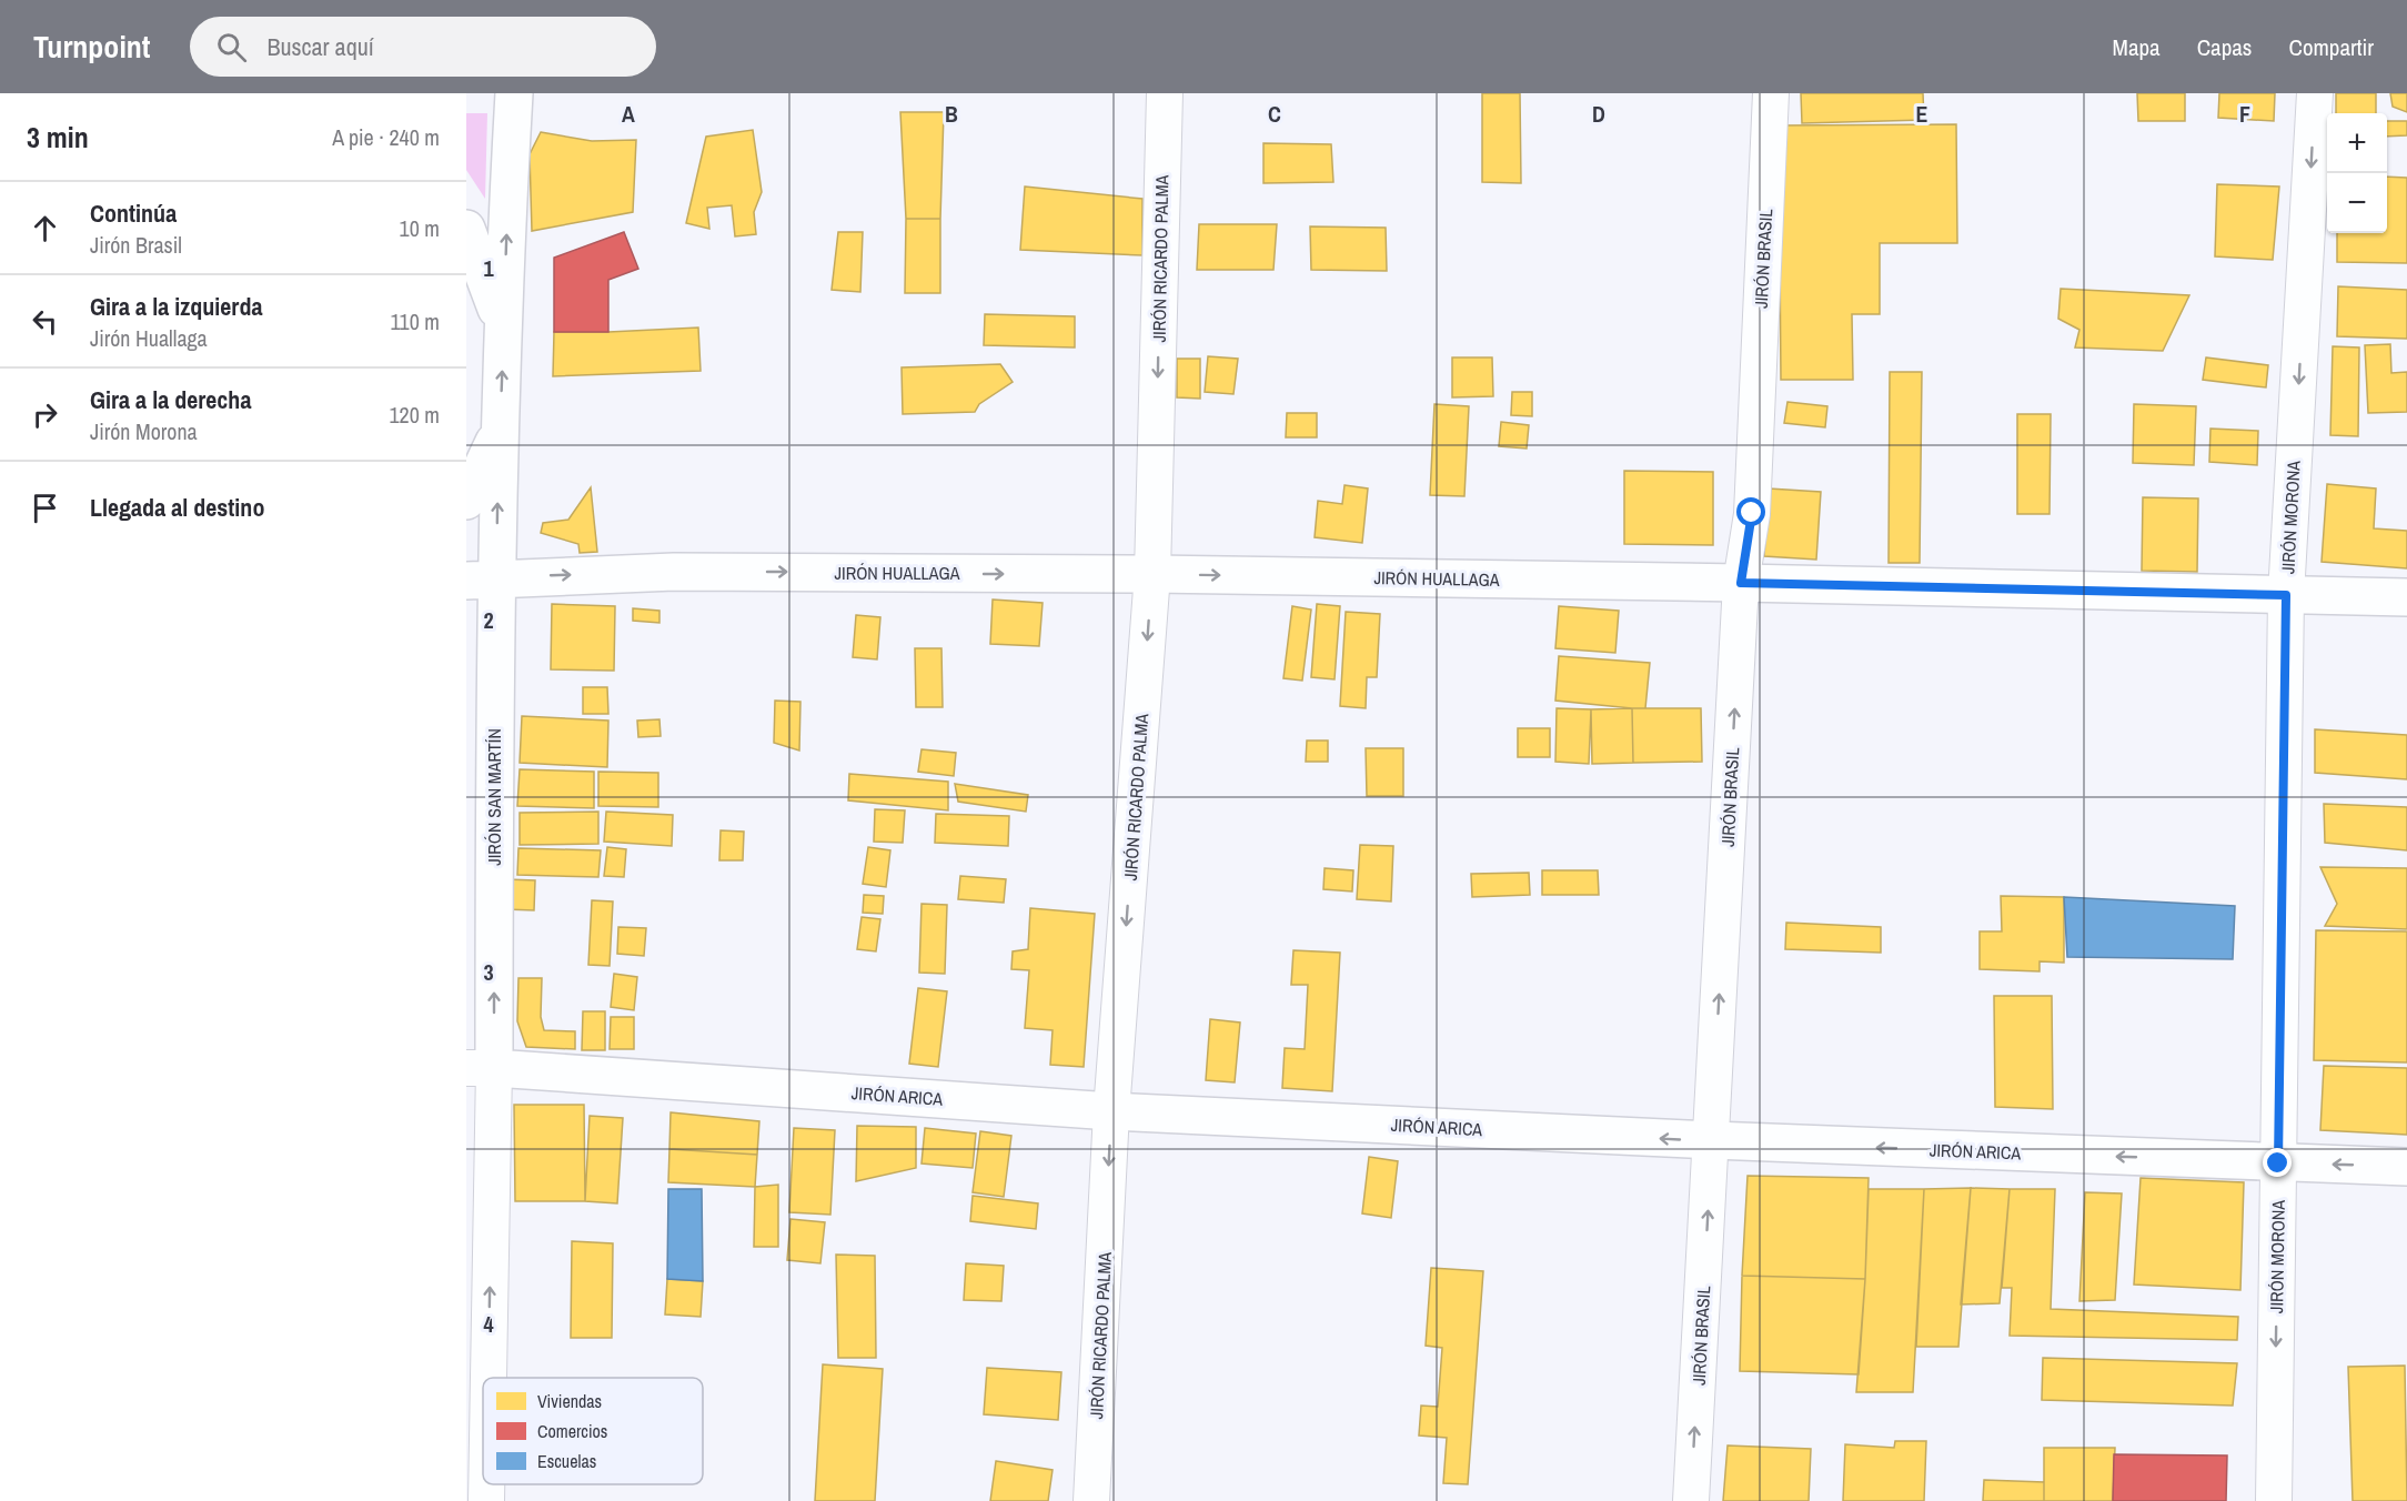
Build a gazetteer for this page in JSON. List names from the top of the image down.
{
  "streets": {
    "main road": ["JIRÓN HUALLAGA", "JIRÓN SAN MARTÍN", "JIRÓN ARICA"],
    "street": ["JIRÓN RICARDO PALMA", "JIRÓN BRASIL", "JIRÓN MORONA"]
  },
  "crossings": [
    ["JIRÓN RICARDO PALMA", "JIRÓN HUALLAGA"],
    ["JIRÓN RICARDO PALMA", "JIRÓN ARICA"],
    ["JIRÓN BRASIL", "JIRÓN HUALLAGA"],
    ["JIRÓN BRASIL", "JIRÓN ARICA"],
    ["JIRÓN MORONA", "JIRÓN HUALLAGA"],
    ["JIRÓN MORONA", "JIRÓN ARICA"],
    ["JIRÓN HUALLAGA", "JIRÓN SAN MARTÍN"],
    ["JIRÓN SAN MARTÍN", "JIRÓN ARICA"]
  ],
  "one_way": [
    "JIRÓN RICARDO PALMA",
    "JIRÓN BRASIL",
    "JIRÓN MORONA",
    "JIRÓN HUALLAGA",
    "JIRÓN SAN MARTÍN",
    "JIRÓN ARICA"
  ],
  "legend": ["Viviendas", "Comercios", "Escuelas"],
  "page": {
    "header": "Turnpoint",
    "search": "Buscar aquí",
    "nav": ["Mapa", "Capas", "Compartir"],
    "heading": ["3 min", "A pie · 240 m"],
    "map_buttons": ["+", "−"],
    "list": [
      ["Continúa", "Jirón Brasil", "10 m"],
      ["Gira a la izquierda", "Jirón Huallaga", "110 m"],
      ["Gira a la derecha", "Jirón Morona", "120 m"],
      "Llegada al destino"
    ]
  },
  "grid": {
    "columns": [
      "A",
      "B",
      "C",
      "D",
      "E",
      "F"
    ],
    "rows": [
      "1",
      "2",
      "3",
      "4"
    ]
  }
}
